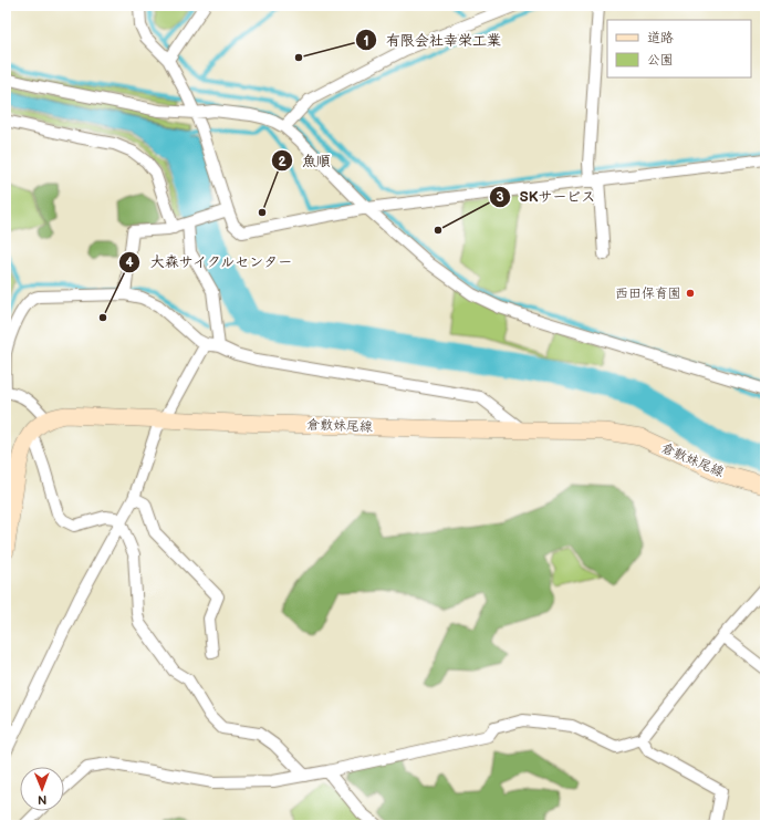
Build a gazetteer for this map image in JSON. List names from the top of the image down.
{
  "streets": {
    "main road": ["倉敷妹尾線"]
  },
  "places": [
    "有限会社幸栄工業",
    "魚順",
    "SKサービス",
    "西田保育園",
    "大森サイクルセンター"
  ],
  "legend": ["道路", "公園"],
  "north": "bottom"
}
